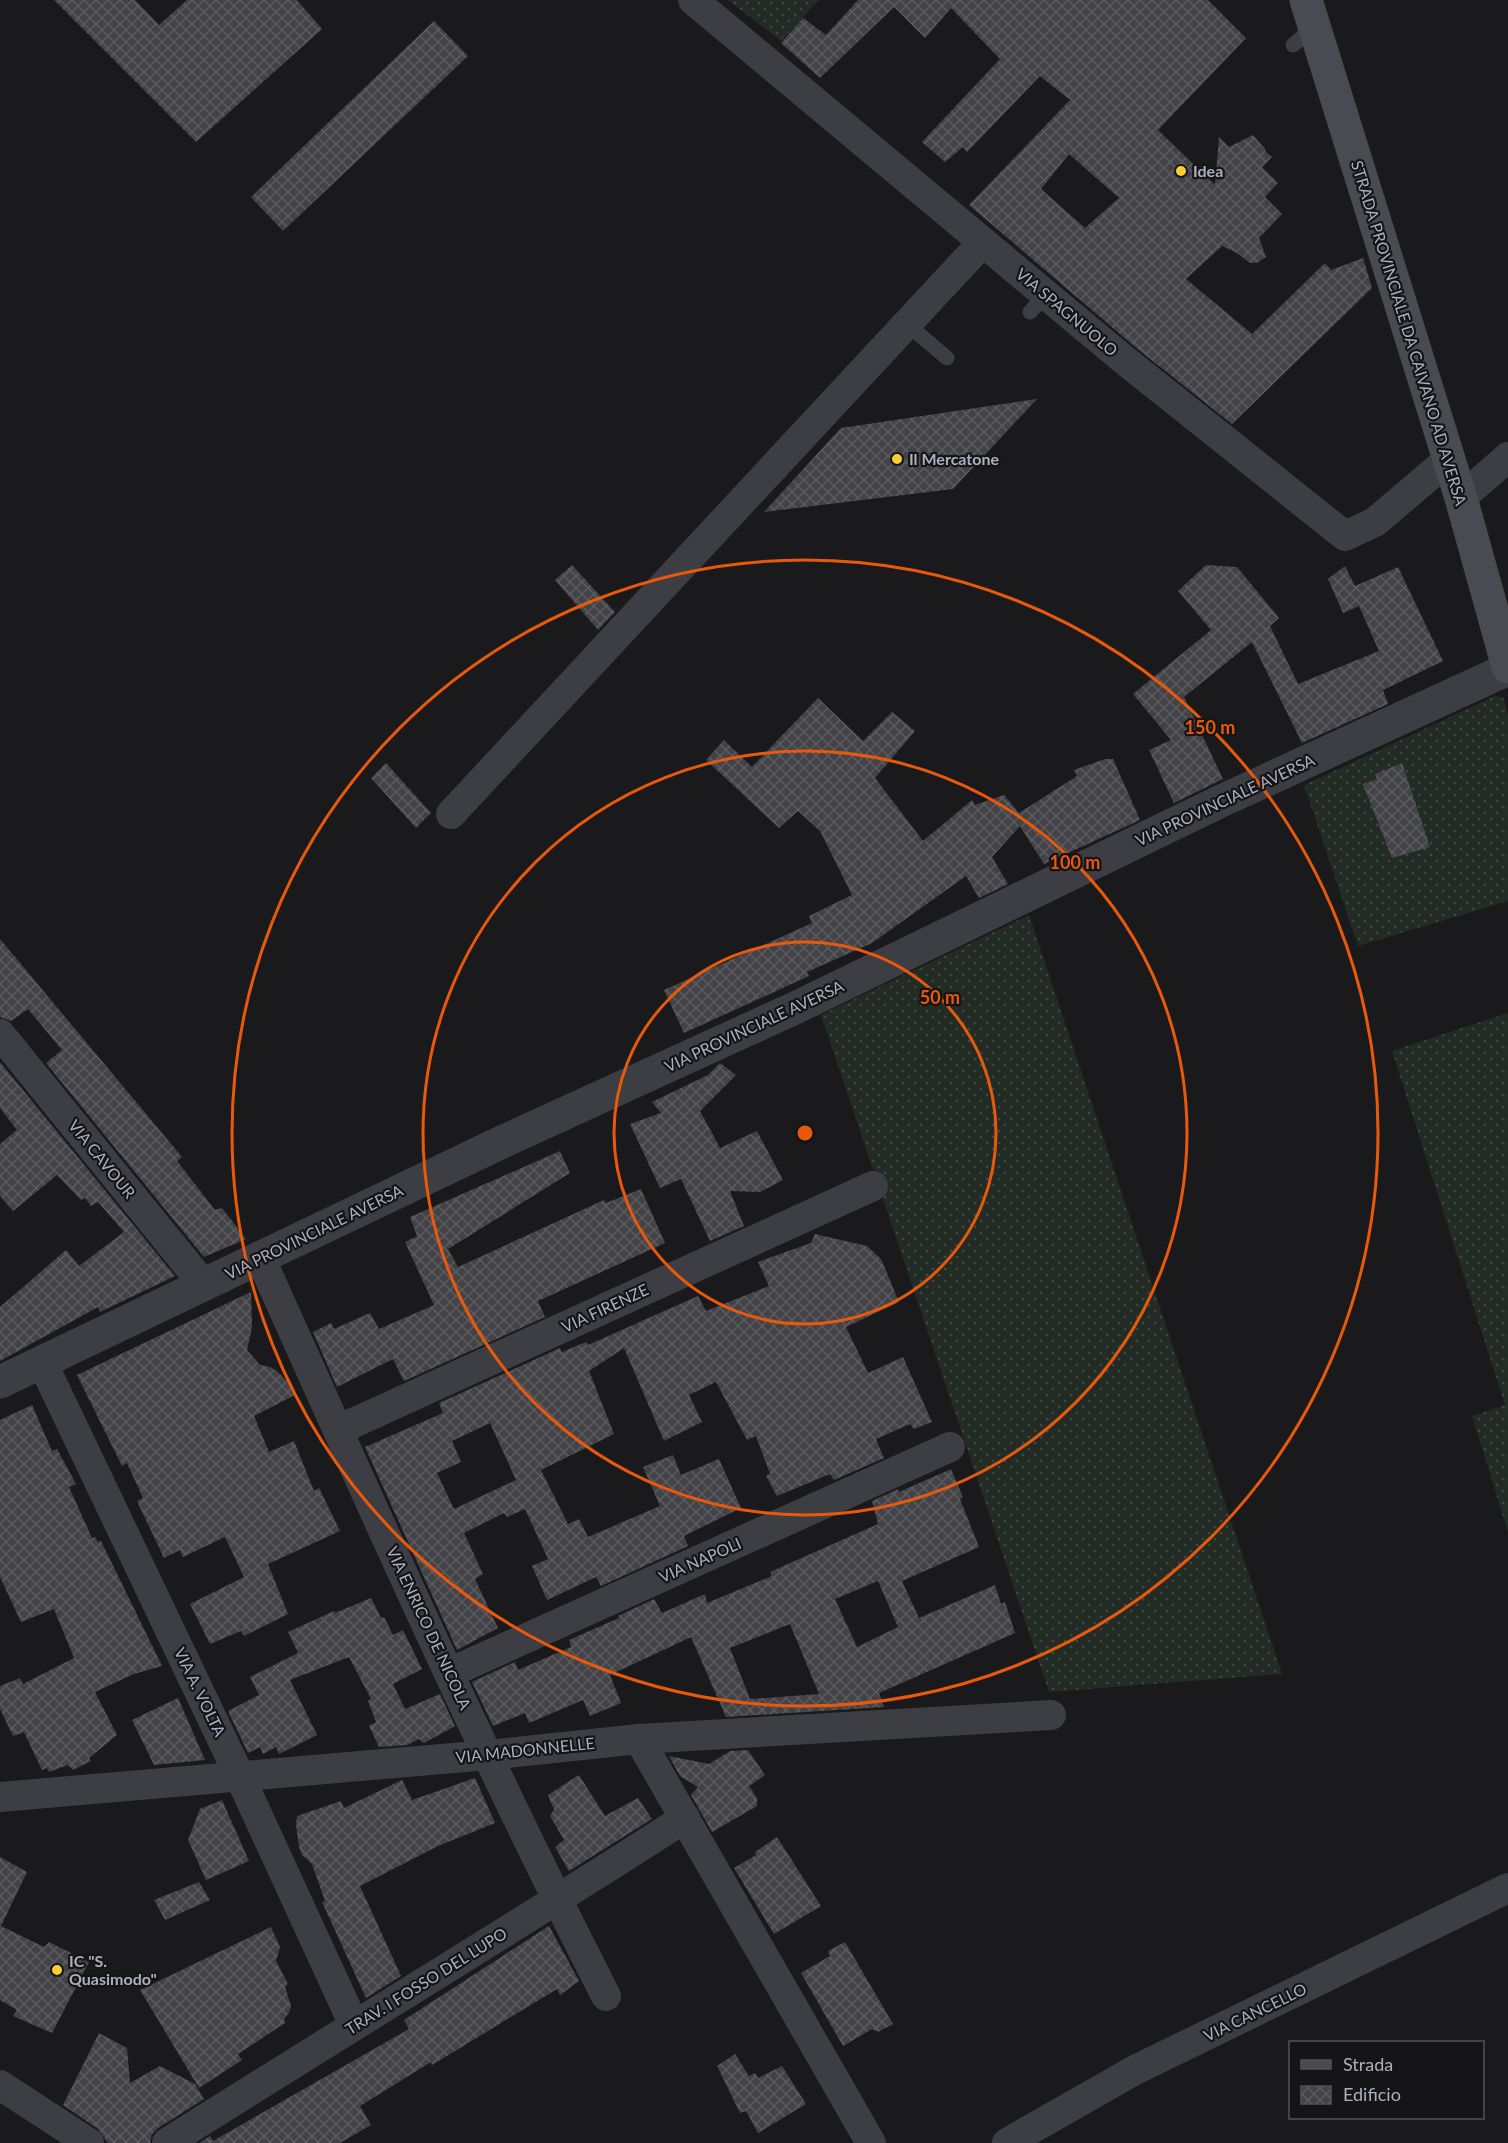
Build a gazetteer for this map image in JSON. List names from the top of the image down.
{
  "streets": {
    "main road": ["STRADA PROVINCIALE DA CAIVANO AD AVERSA"],
    "street": [
      "VIA SPAGNUOLO",
      "VIA PROVINCIALE AVERSA",
      "VIA CAVOUR",
      "VIA FIRENZE",
      "VIA NAPOLI",
      "VIA ENRICO DE NICOLA",
      "VIA A. VOLTA",
      "VIA MADONNELLE",
      "TRAV. I FOSSO DEL LUPO",
      "VIA CANCELLO"
    ]
  },
  "crossings": [
    ["VIA SPAGNUOLO", "STRADA PROVINCIALE DA CAIVANO AD AVERSA"],
    ["STRADA PROVINCIALE DA CAIVANO AD AVERSA", "VIA PROVINCIALE AVERSA"],
    ["VIA PROVINCIALE AVERSA", "VIA CAVOUR"],
    ["VIA PROVINCIALE AVERSA", "VIA ENRICO DE NICOLA"],
    ["VIA PROVINCIALE AVERSA", "VIA A. VOLTA"],
    ["VIA FIRENZE", "VIA ENRICO DE NICOLA"],
    ["VIA NAPOLI", "VIA ENRICO DE NICOLA"],
    ["VIA ENRICO DE NICOLA", "VIA MADONNELLE"],
    ["VIA ENRICO DE NICOLA", "TRAV. I FOSSO DEL LUPO"],
    ["VIA A. VOLTA", "VIA MADONNELLE"],
    ["VIA A. VOLTA", "TRAV. I FOSSO DEL LUPO"]
  ],
  "places": ["Idea", "Il Mercatone", "IC \"S. Quasimodo\""],
  "legend": ["Strada", "Edificio"],
  "rings": ["150 m", "100 m", "50 m"]
}
